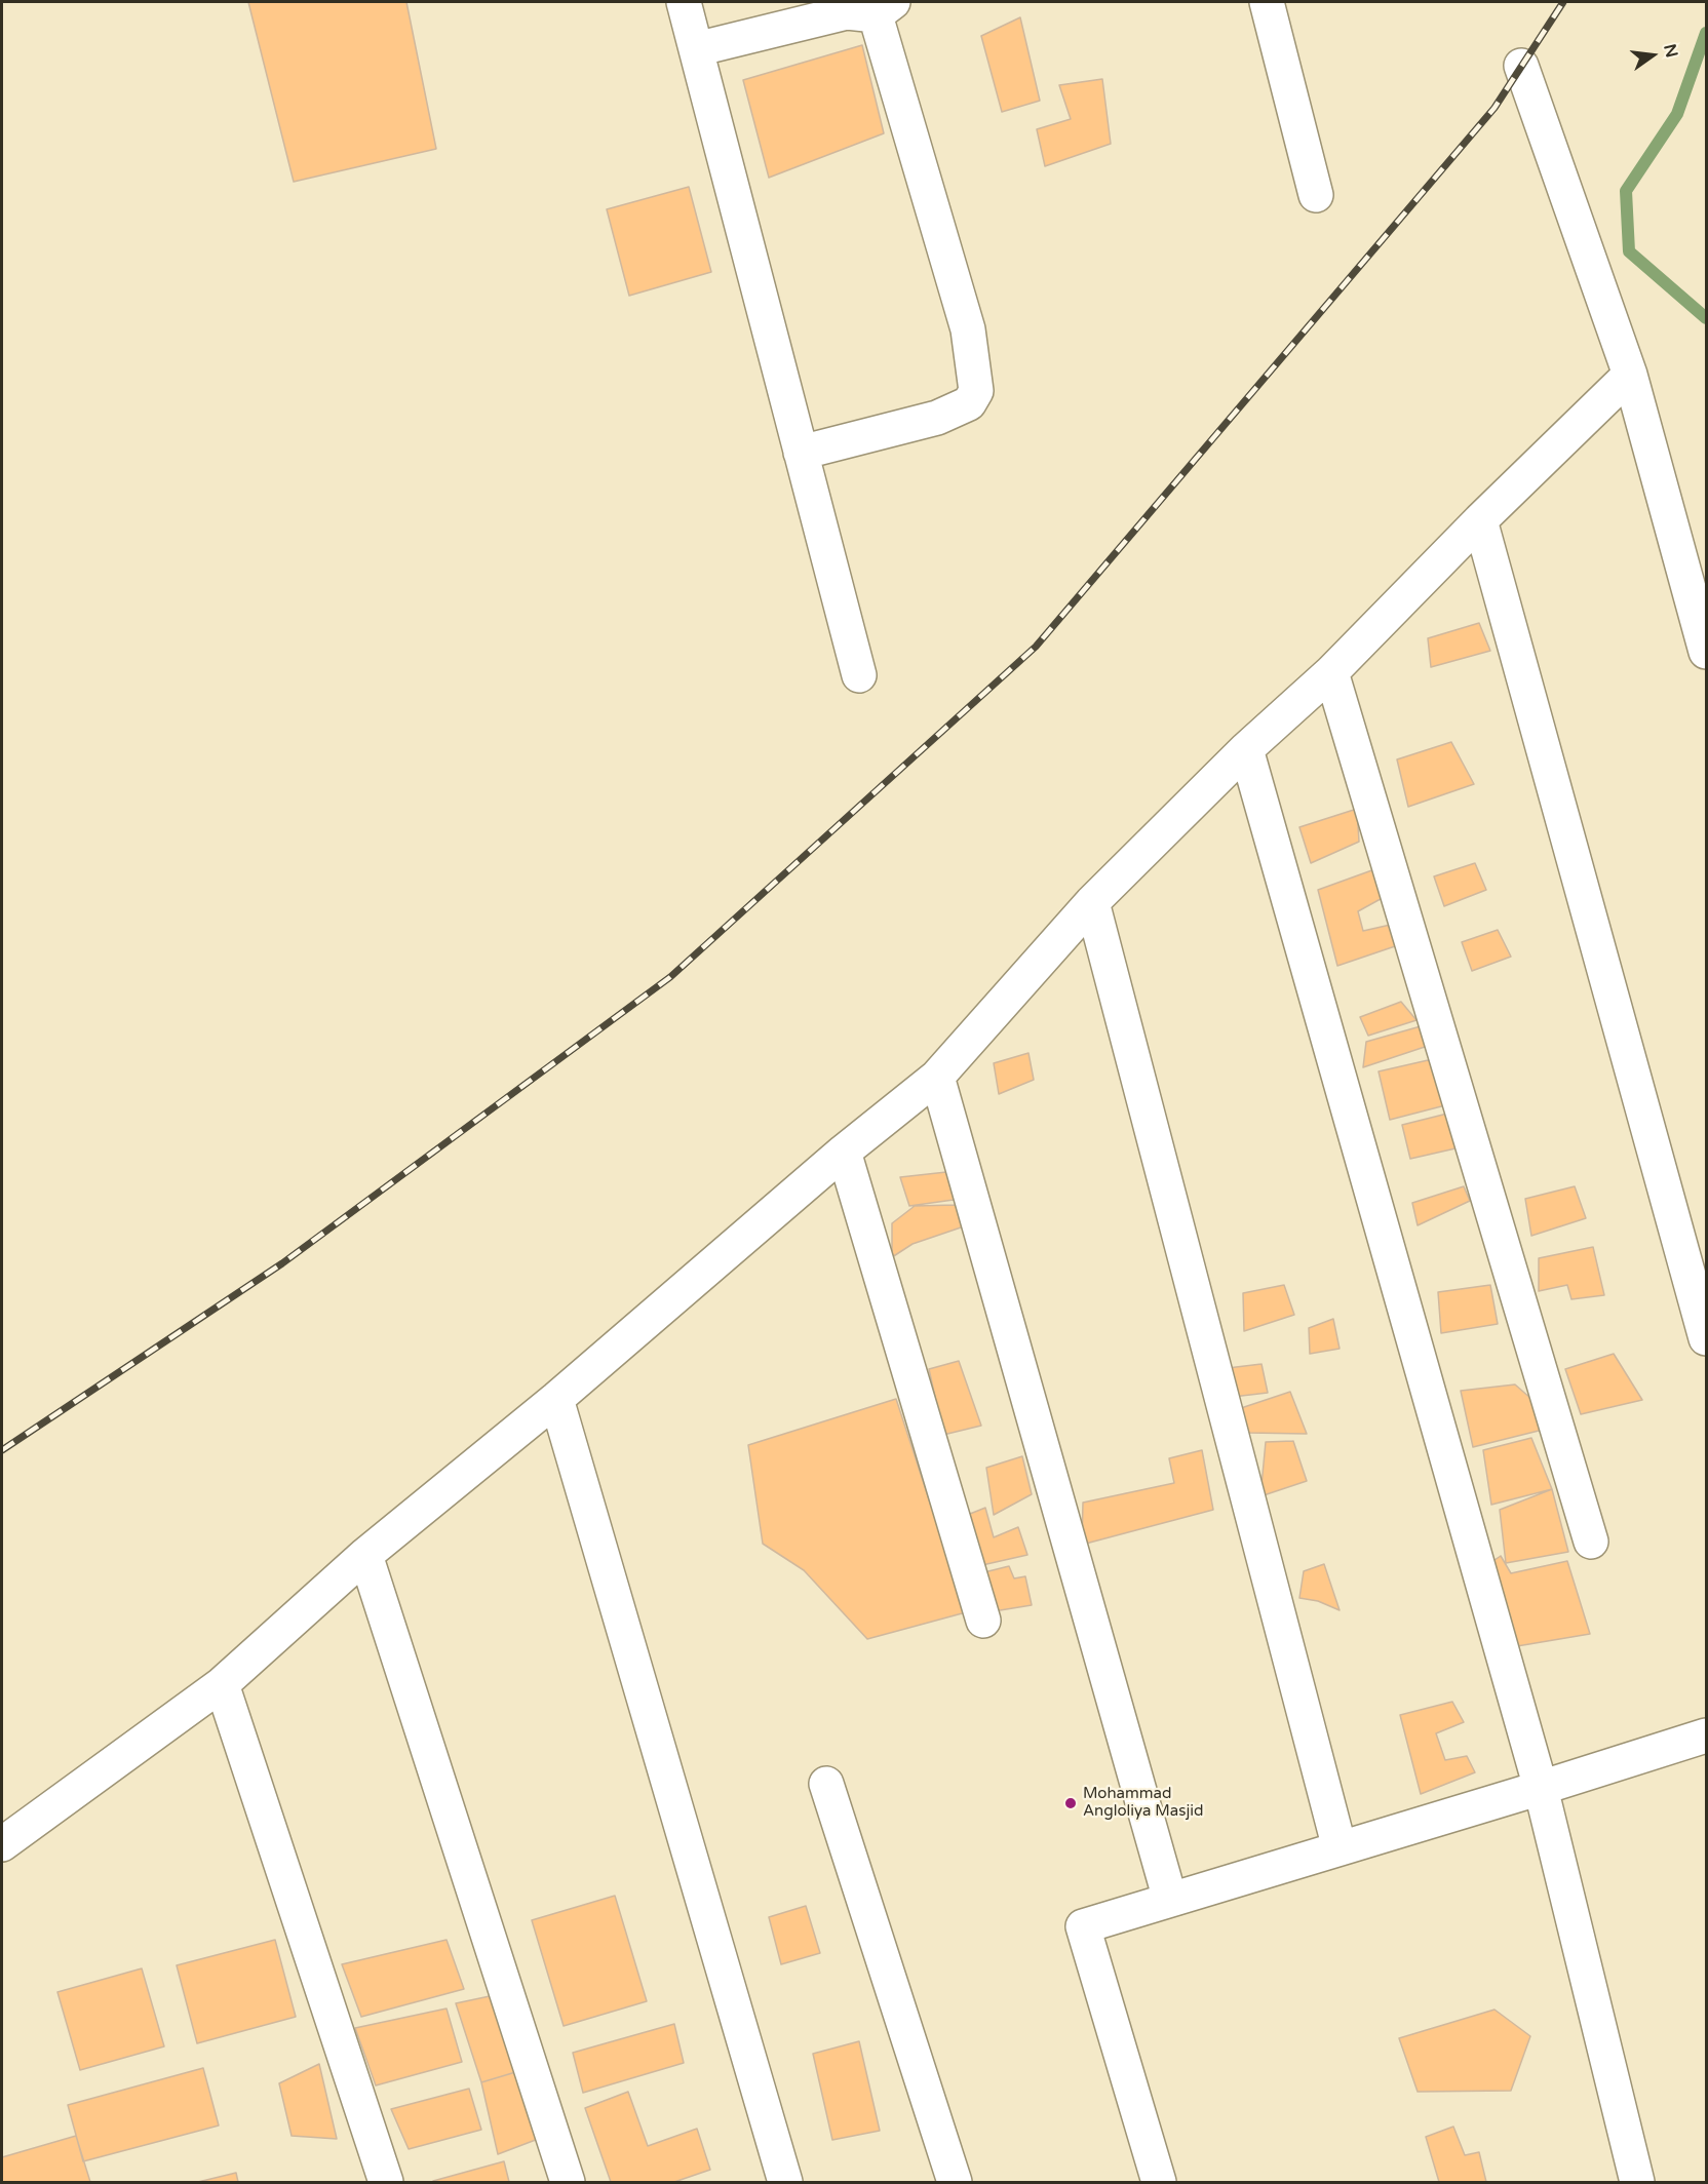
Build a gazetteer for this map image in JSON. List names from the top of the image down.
{
  "places": ["Mohammad Angloliya Masjid"],
  "north": "right"
}
